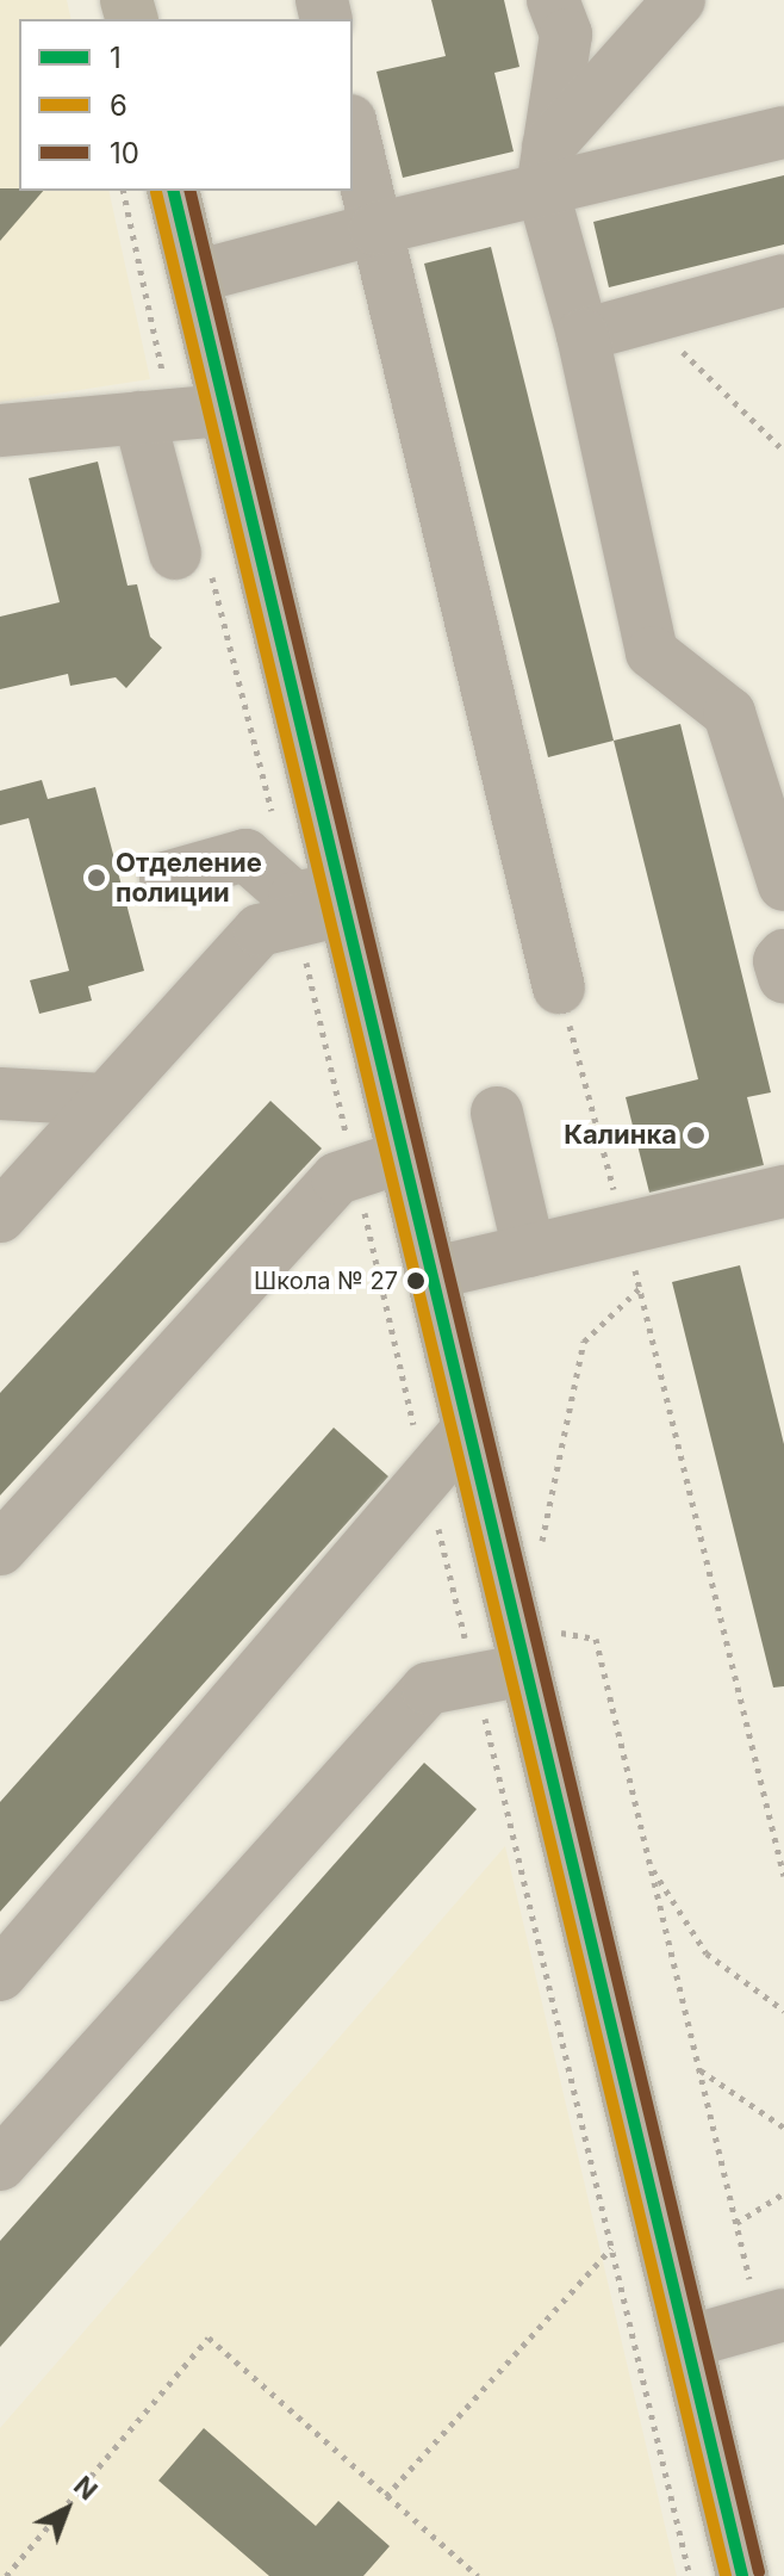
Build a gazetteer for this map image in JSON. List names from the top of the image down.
{
  "places": ["Отделение полиции", "Калинка", "Школа № 27"],
  "lines": ["transit line 1", "transit line 10", "transit line 6"],
  "legend": ["1", "6", "10"],
  "north": "top right"
}
